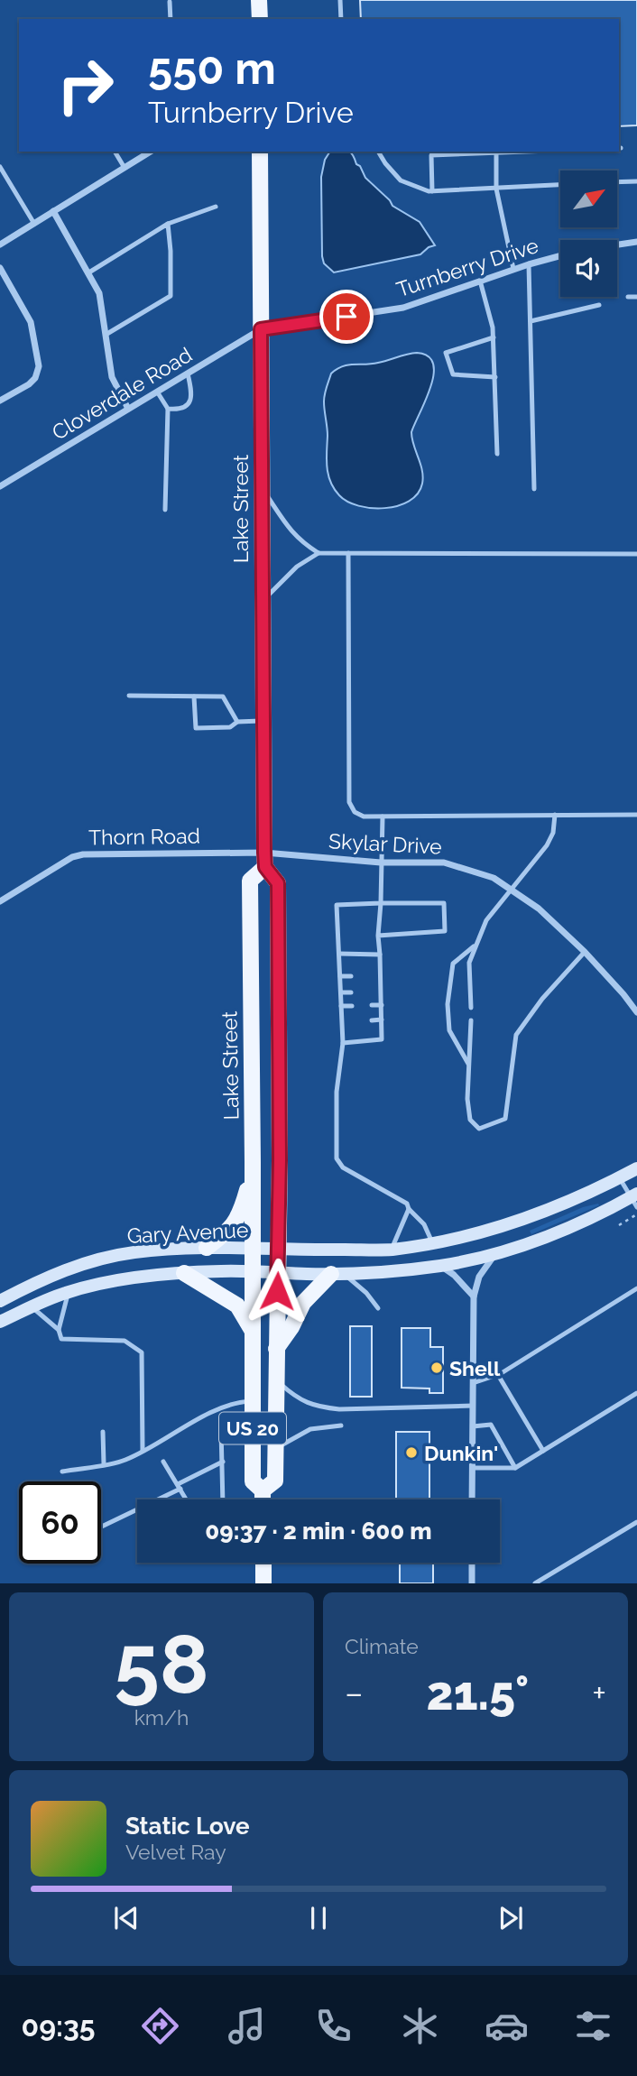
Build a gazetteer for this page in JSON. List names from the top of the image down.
{
  "streets": {
    "main road": ["Lake Street", "Gary Avenue", "US 20"],
    "street": [
      "Turnberry Drive",
      "Cloverdale Road",
      "Thorn Road",
      "Skylar Drive"
    ]
  },
  "crossings": [
    ["Turnberry Drive", "Cloverdale Road"],
    ["Turnberry Drive", "Lake Street"],
    ["Cloverdale Road", "Lake Street"],
    ["Lake Street", "Thorn Road"],
    ["Lake Street", "Skylar Drive"],
    ["Lake Street", "Gary Avenue"],
    ["Lake Street", "US 20"],
    ["Thorn Road", "Skylar Drive"],
    ["Gary Avenue", "US 20"]
  ],
  "places": ["Shell", "Dunkin'"],
  "north": "top right",
  "page": {
    "turn": ["550 m", "Turnberry Drive"],
    "limit": "60",
    "trip": "09:37 · 2 min · 600 m",
    "tile": [
      ["58", "km/h"],
      "Climate"
    ],
    "heat": ["−", "21.5°", "+"],
    "song": ["Static Love", "Velvet Ray"],
    "tabs": "09:35"
  }
}
